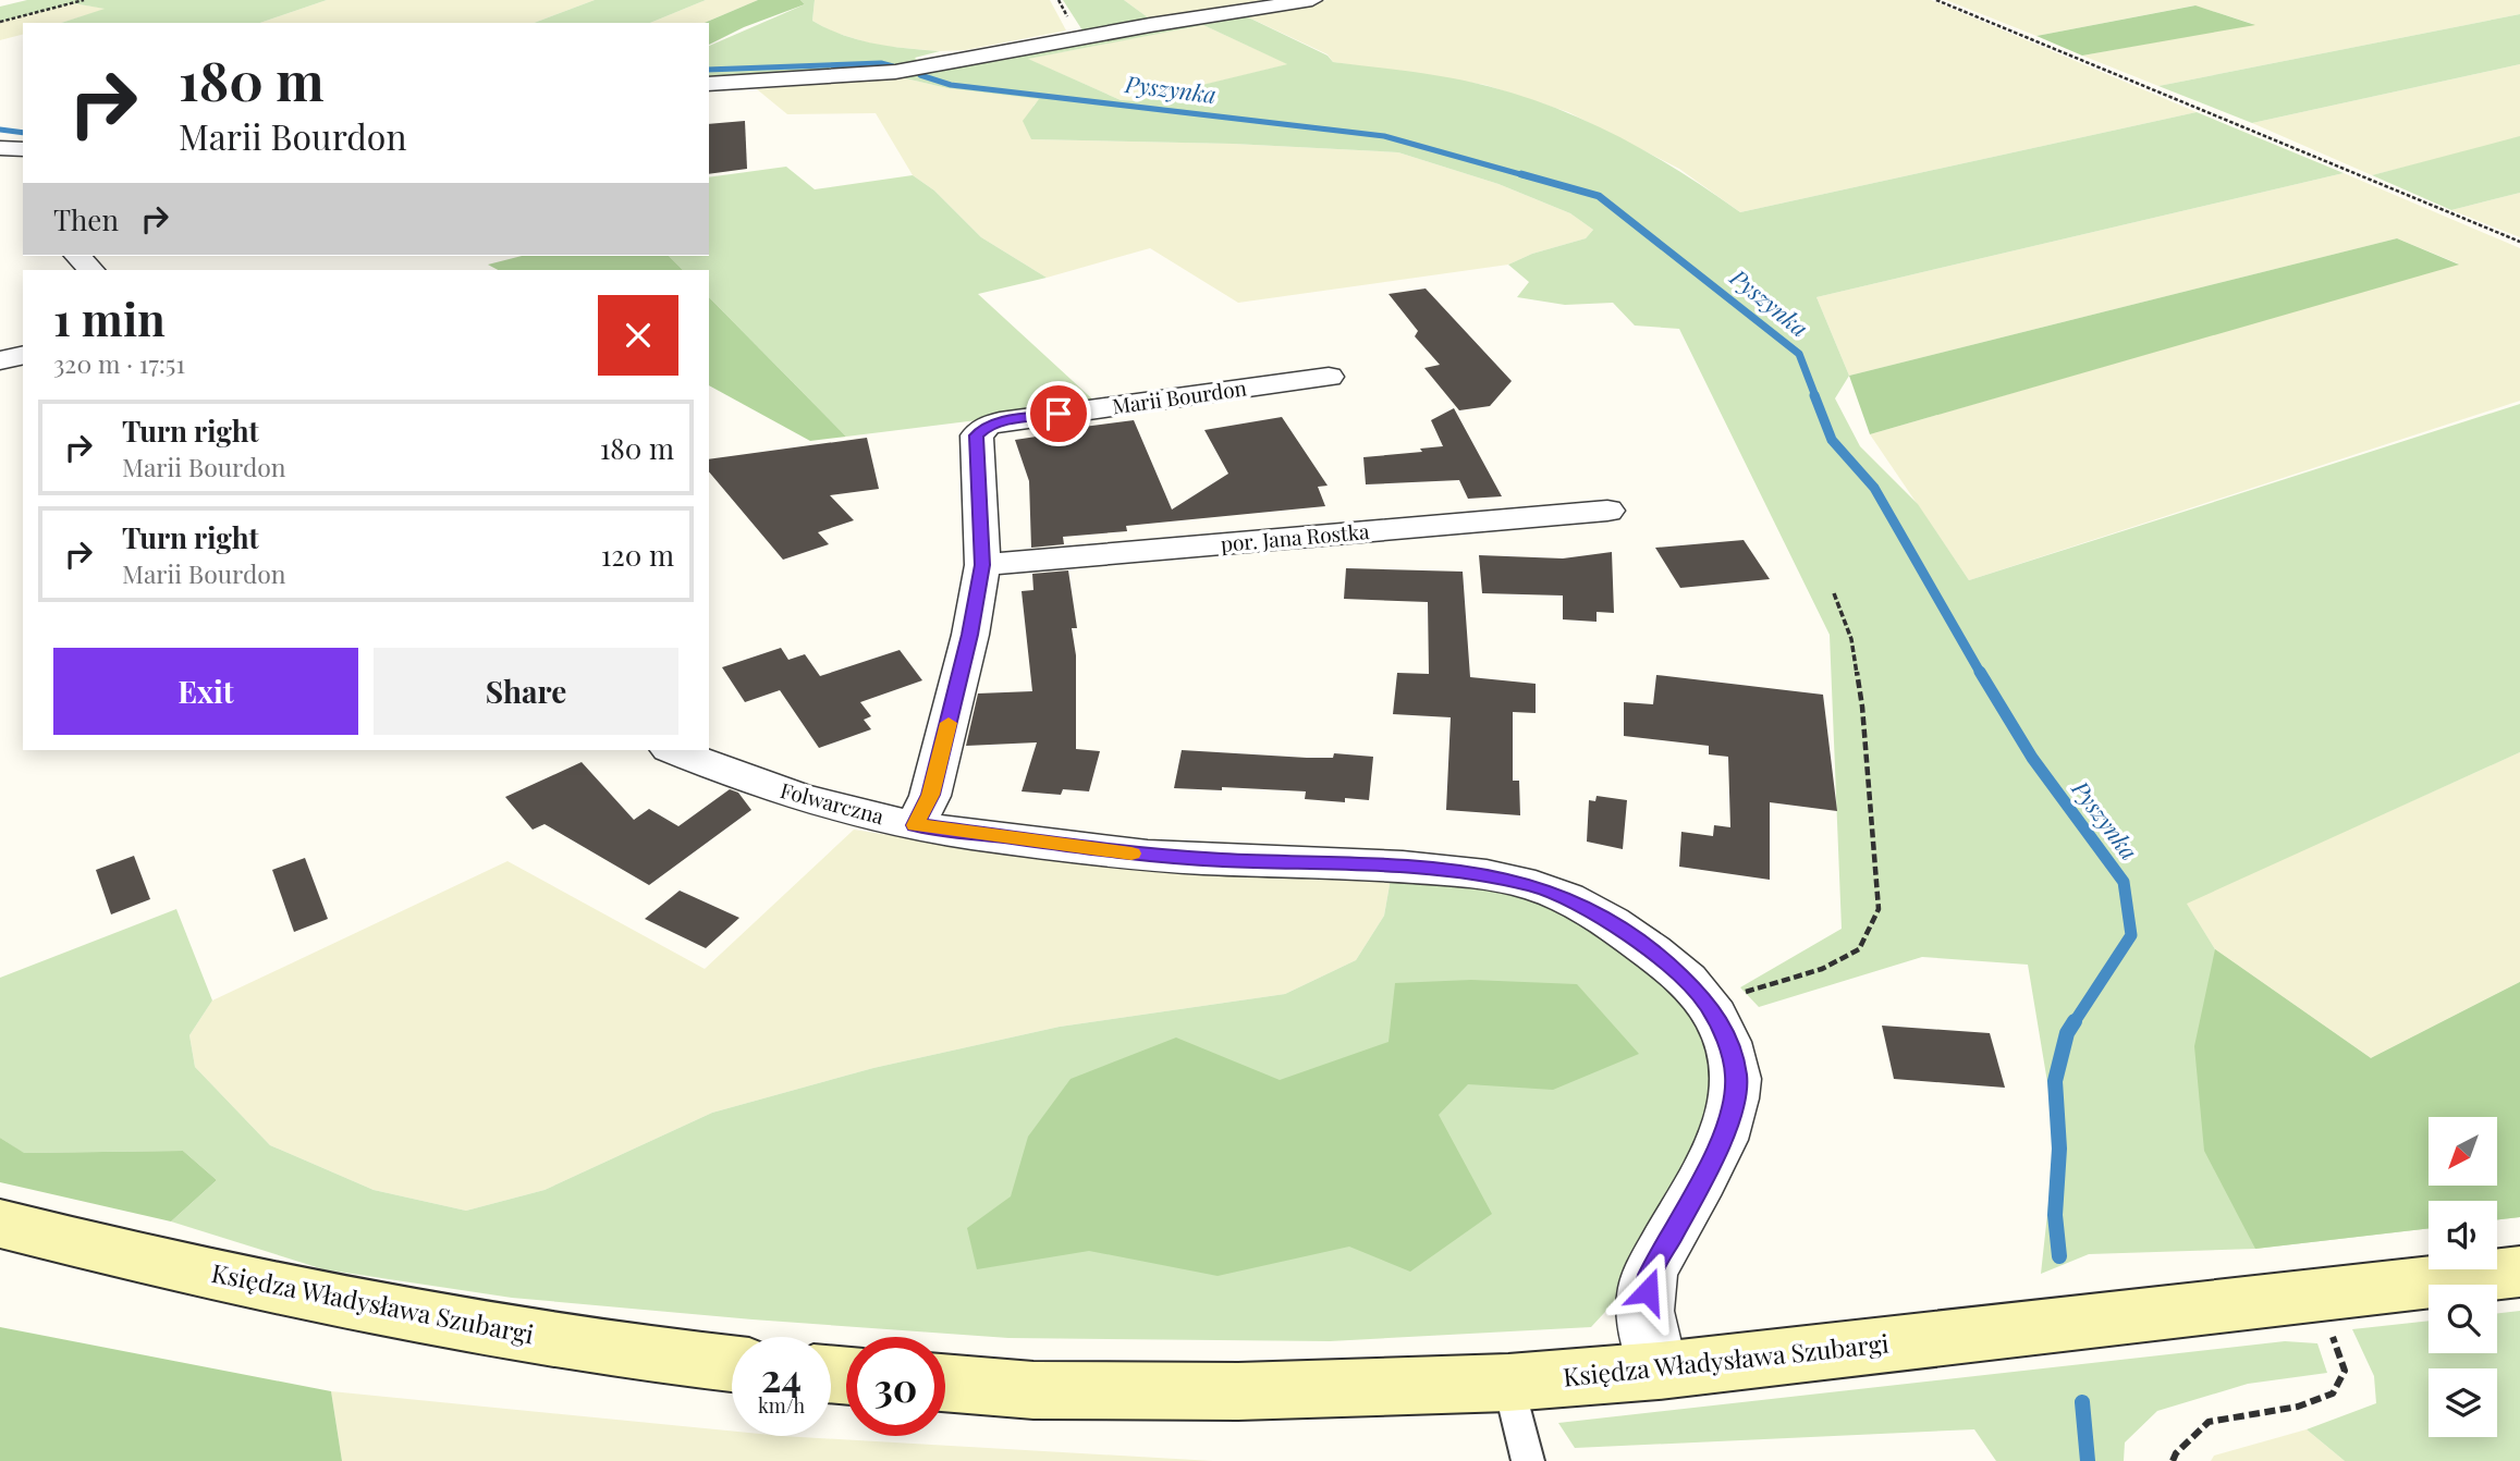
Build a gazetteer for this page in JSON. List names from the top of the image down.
{
  "streets": {
    "street": [
      "Marii Bourdon",
      "por. Jana Rostka",
      "Folwarczna",
      "Księdza Władysława Szubargi"
    ]
  },
  "crossings": [
    ["Marii Bourdon", "por. Jana Rostka"],
    ["Marii Bourdon", "Folwarczna"],
    ["Folwarczna", "Księdza Władysława Szubargi"]
  ],
  "water": ["Pyszynka"],
  "north": "bottom left",
  "page": {
    "turn": ["180 m", "Marii Bourdon"],
    "then": "Then",
    "heading": ["1 min", "320 m · 17:51"],
    "list": [
      {
        "name": "Turn right",
        "note": "Marii Bourdon",
        "value": "180 m"
      },
      {
        "name": "Turn right",
        "note": "Marii Bourdon",
        "value": "120 m"
      }
    ],
    "buttons": ["Exit", "Share"],
    "speed": "24 km/h",
    "limit": "30"
  }
}
